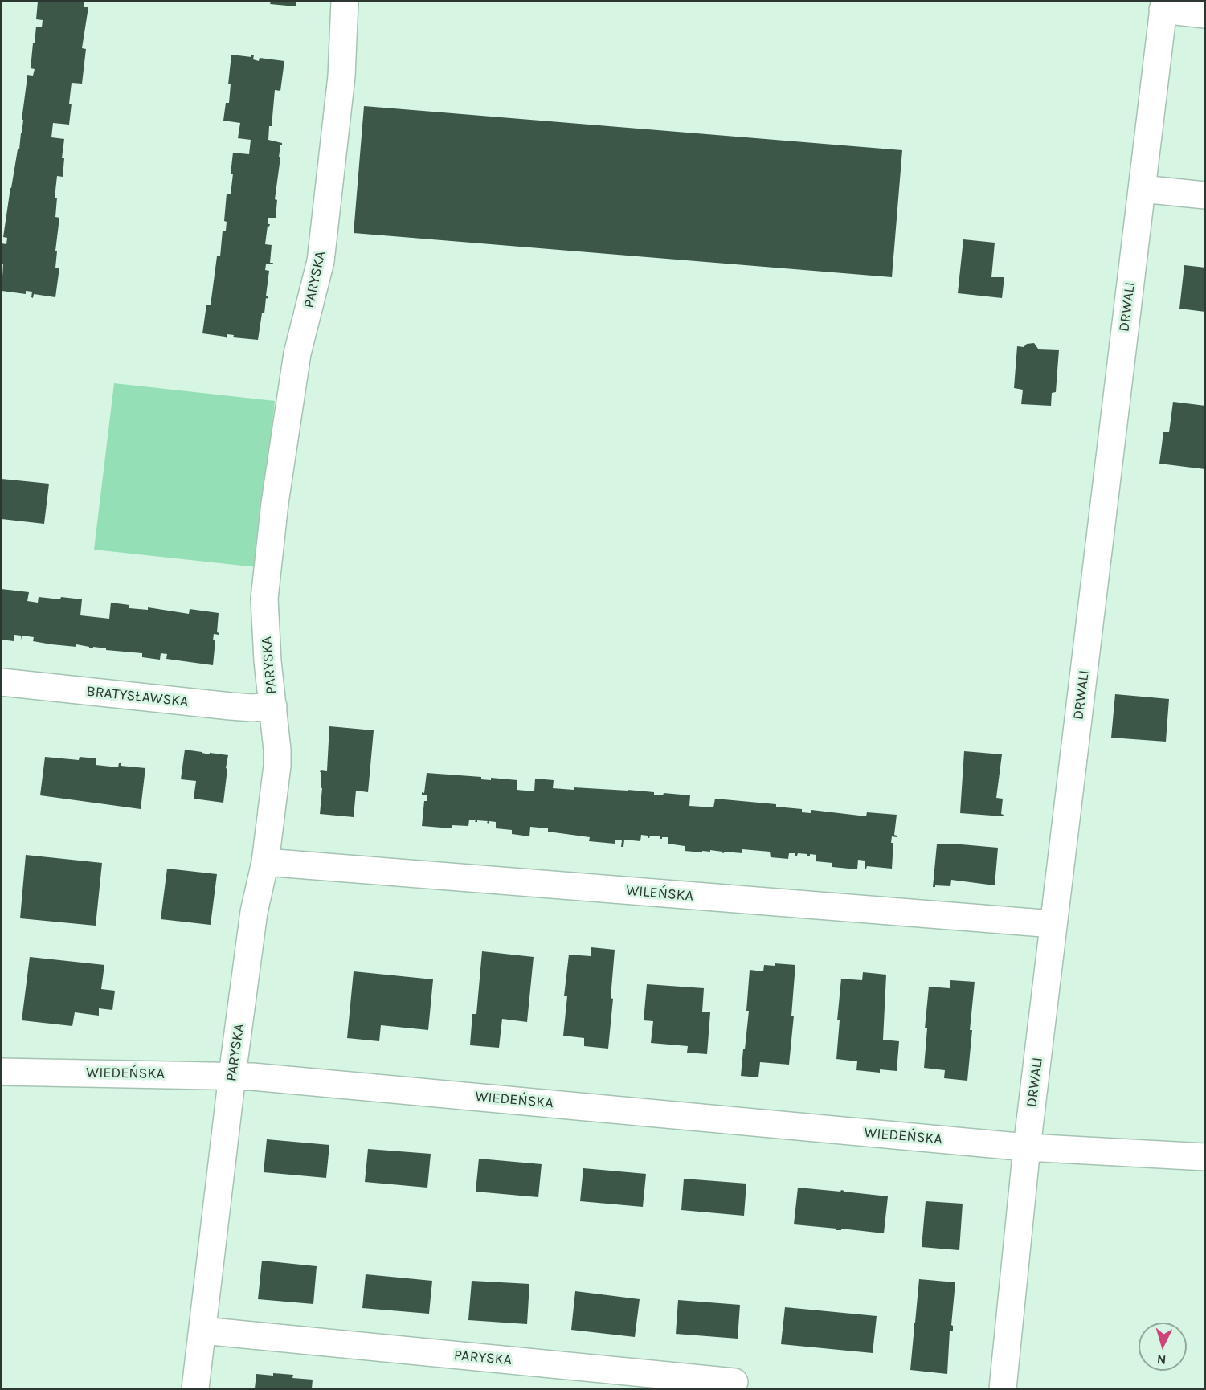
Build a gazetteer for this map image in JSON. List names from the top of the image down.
{
  "streets": {
    "street": [
      "PARYSKA",
      "DRWALI",
      "BRATYSŁAWSKA",
      "WILEŃSKA",
      "WIEDEŃSKA"
    ]
  },
  "crossings": [
    ["PARYSKA", "BRATYSŁAWSKA"],
    ["PARYSKA", "WILEŃSKA"],
    ["PARYSKA", "WIEDEŃSKA"],
    ["DRWALI", "WILEŃSKA"],
    ["DRWALI", "WIEDEŃSKA"]
  ],
  "north": "bottom"
}
